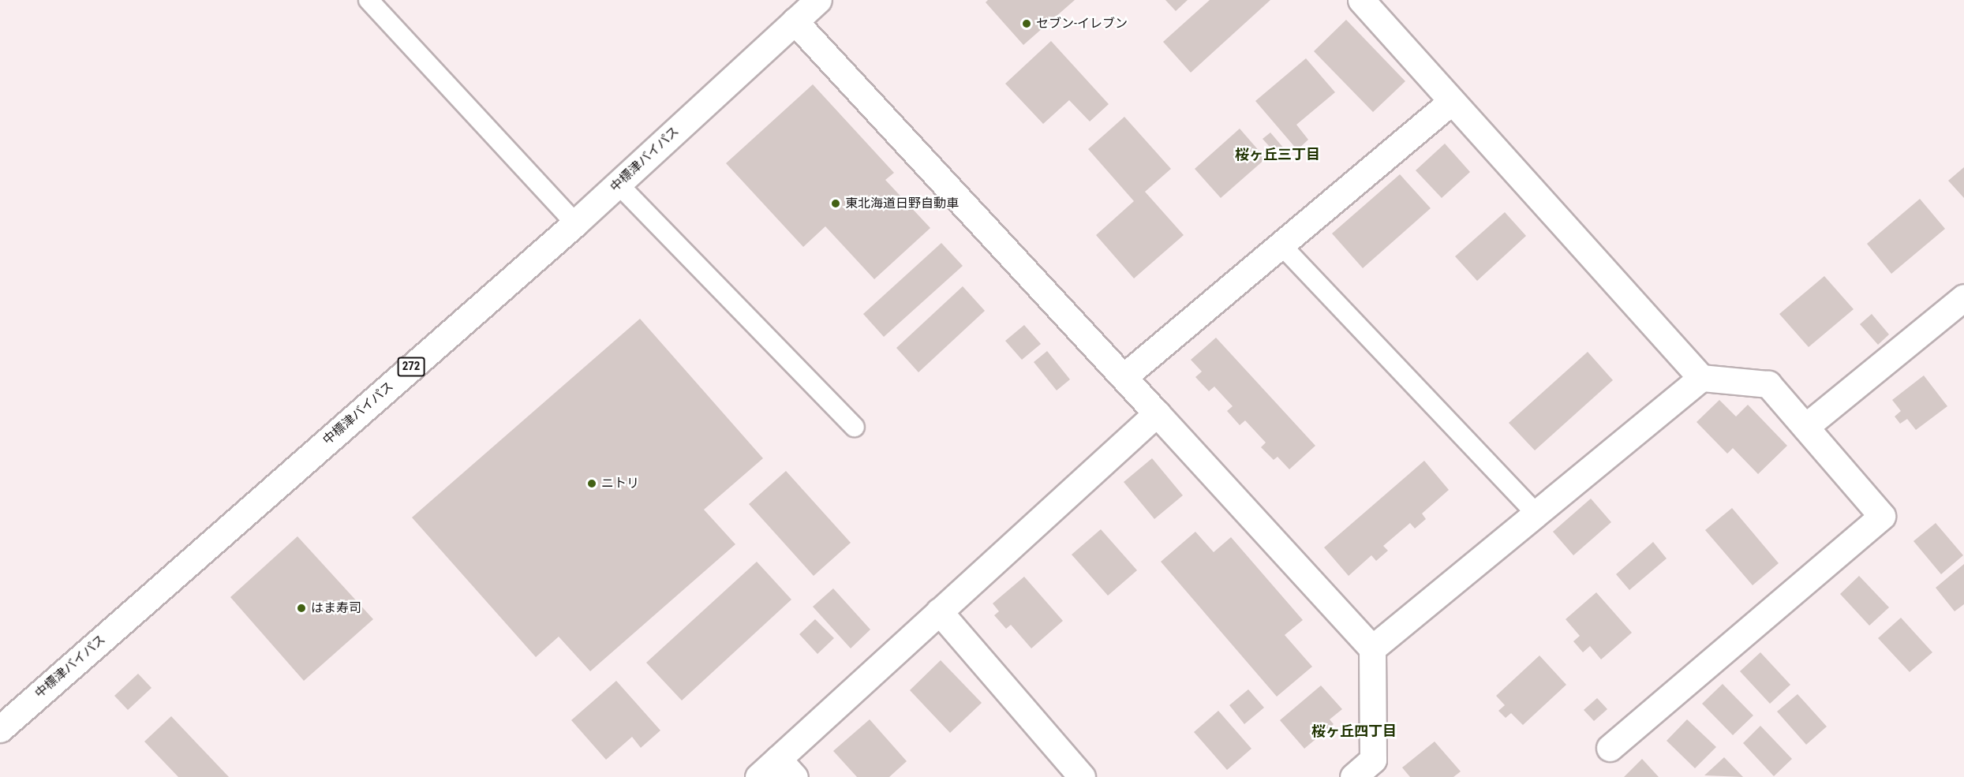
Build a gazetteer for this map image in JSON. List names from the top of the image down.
{
  "streets": {
    "main road": ["中標津バイパス", "272"]
  },
  "districts": ["桜ヶ丘三丁目", "桜ヶ丘四丁目"],
  "places": [
    "セブン-イレブン",
    "東北海道日野自動車",
    "ニトリ",
    "はま寿司"
  ]
}
